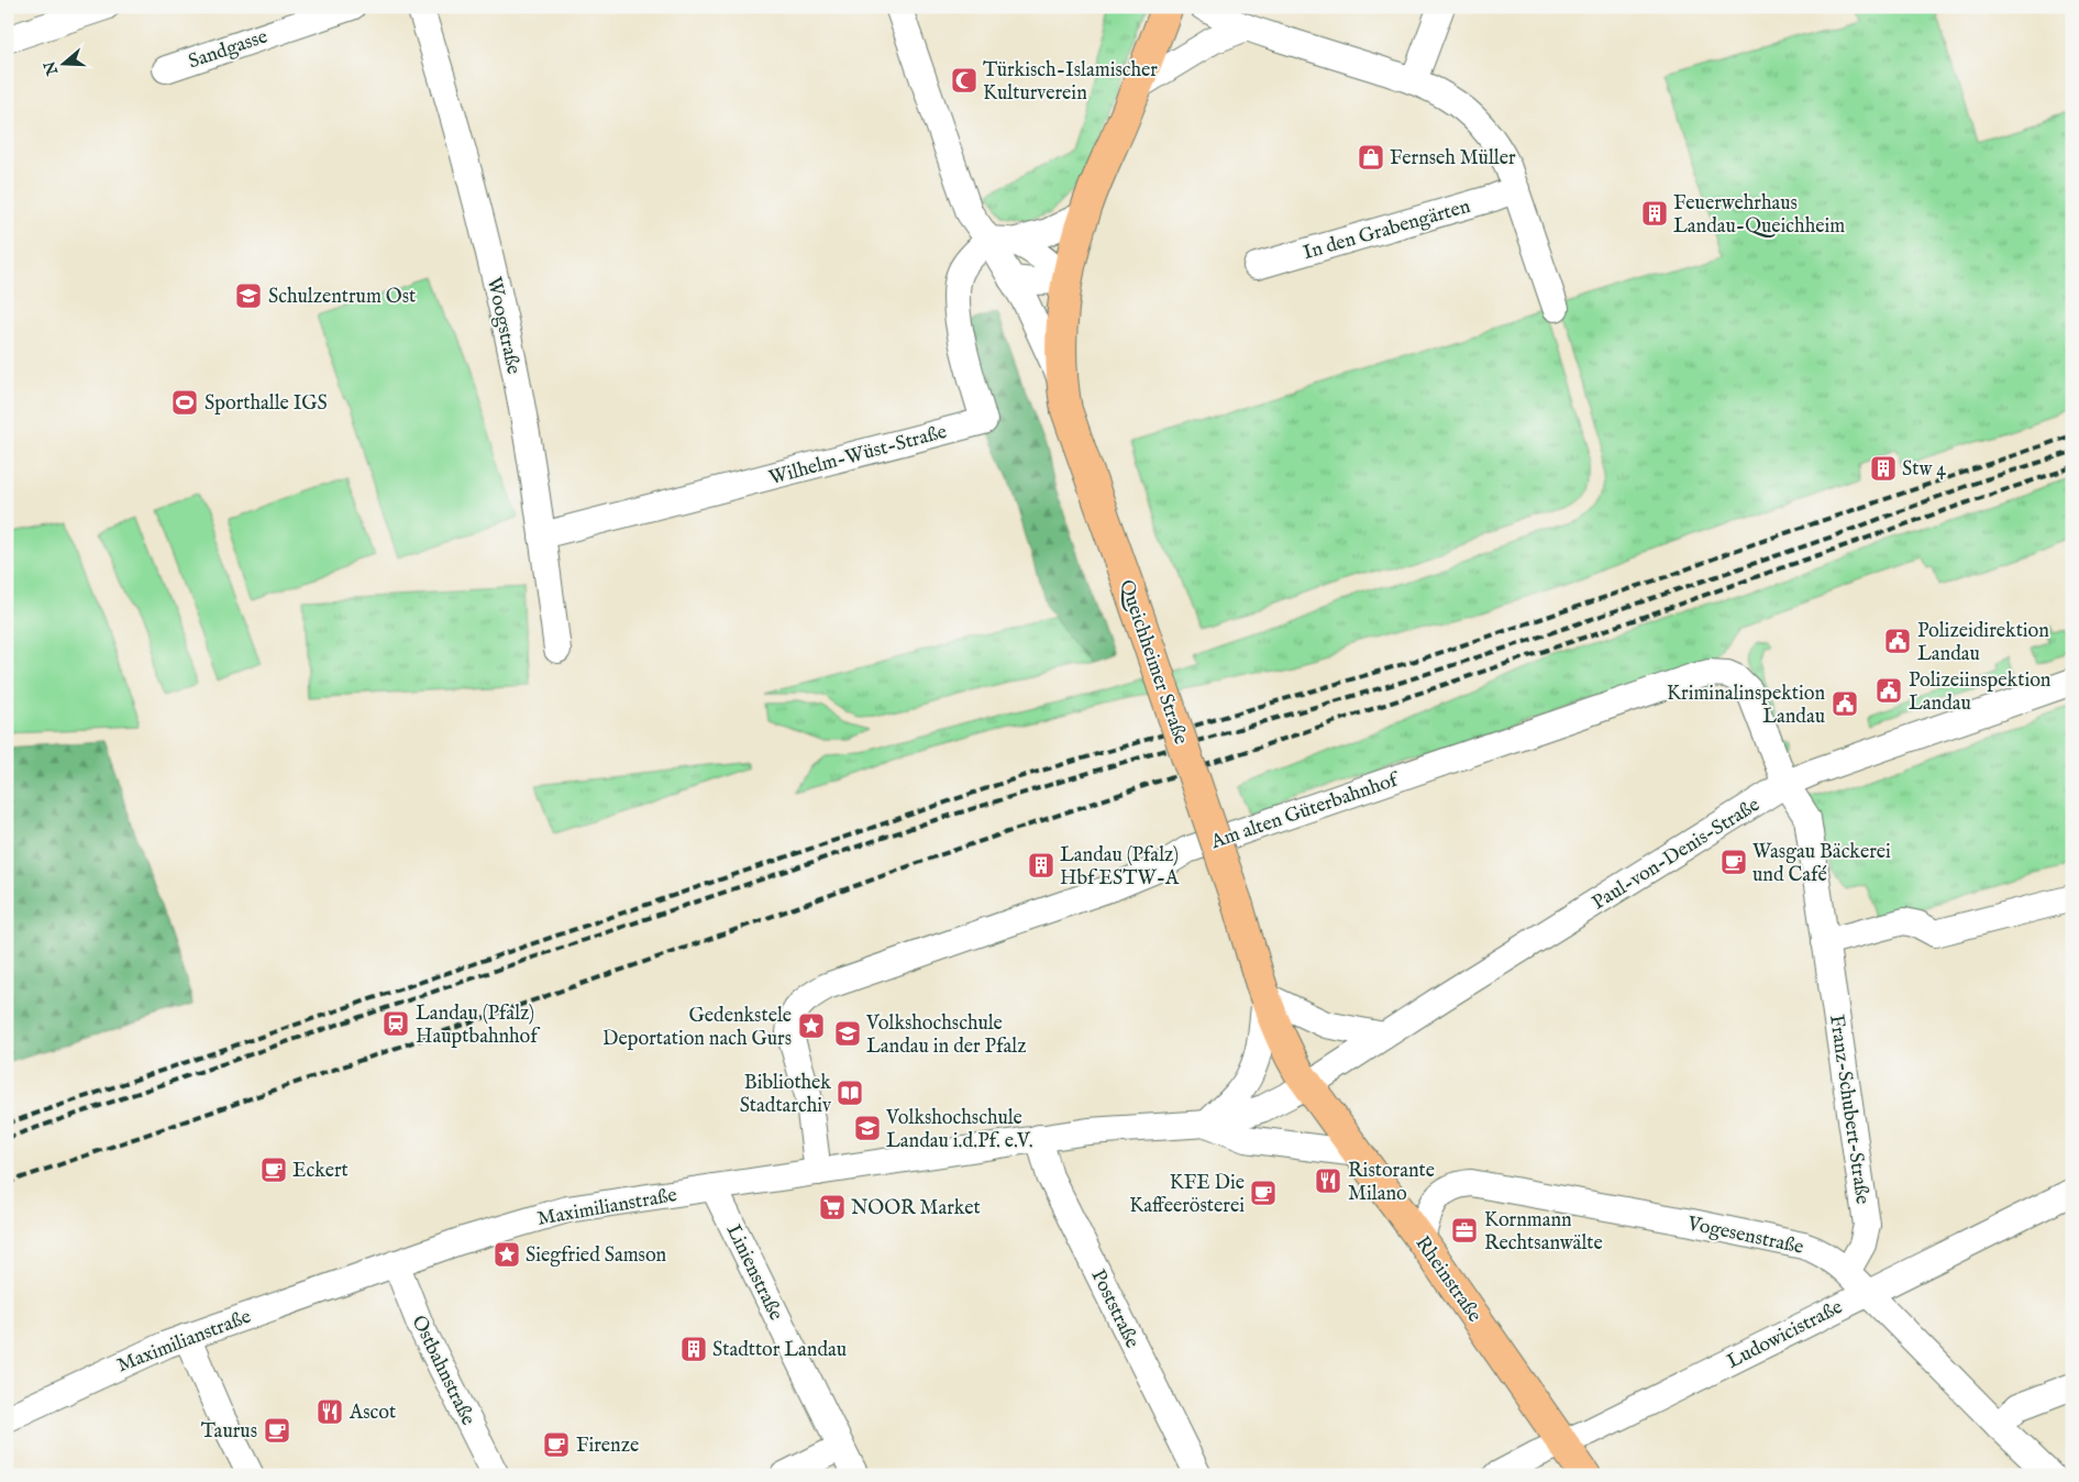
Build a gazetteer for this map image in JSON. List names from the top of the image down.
{
  "streets": {
    "main road": ["Queichheimer Straße", "Rheinstraße"],
    "street": [
      "Sandgasse",
      "In den Grabengärten",
      "Woogstraße",
      "Wilhelm-Wüst-Straße",
      "Am alten Güterbahnhof",
      "Paul-von-Denis-Straße",
      "Franz-Schubert-Straße",
      "Maximilianstraße",
      "Vogesenstraße",
      "Linienstraße",
      "Poststraße",
      "Ludowicistraße",
      "Ostbahnstraße"
    ]
  },
  "crossings": [
    ["Woogstraße", "Wilhelm-Wüst-Straße"],
    ["Queichheimer Straße", "Paul-von-Denis-Straße"],
    ["Queichheimer Straße", "Maximilianstraße"],
    ["Queichheimer Straße", "Rheinstraße"],
    ["Am alten Güterbahnhof", "Paul-von-Denis-Straße"],
    ["Am alten Güterbahnhof", "Franz-Schubert-Straße"],
    ["Am alten Güterbahnhof", "Maximilianstraße"],
    ["Paul-von-Denis-Straße", "Franz-Schubert-Straße"],
    ["Paul-von-Denis-Straße", "Maximilianstraße"],
    ["Paul-von-Denis-Straße", "Rheinstraße"],
    ["Franz-Schubert-Straße", "Vogesenstraße"],
    ["Maximilianstraße", "Linienstraße"],
    ["Maximilianstraße", "Rheinstraße"],
    ["Maximilianstraße", "Poststraße"],
    ["Maximilianstraße", "Ostbahnstraße"],
    ["Vogesenstraße", "Rheinstraße"],
    ["Vogesenstraße", "Ludowicistraße"],
    ["Rheinstraße", "Ludowicistraße"]
  ],
  "places": {
    "mosque": ["Türkisch-Islamischer Kulturverein"],
    "shop": ["Fernseh Müller"],
    "building": [
      "Feuerwehrhaus Landau-Queichheim",
      "Stw 4",
      "Landau (Pfalz) Hbf ESTW-A",
      "Stadttor Landau"
    ],
    "school or university": ["Schulzentrum Ost", "Volkshochschule Landau in der Pfalz", "Volkshochschule Landau i.d.Pf. e.V."],
    "sports": ["Sporthalle IGS"],
    "public building": ["Polizeidirektion Landau", "Polizeiinspektion Landau", "Kriminalinspektion Landau"],
    "cafe": [
      "Wasgau Bäckerei und Café",
      "Eckert",
      "KFE Die Kaffeerösterei",
      "Taurus",
      "Firenze"
    ],
    "station": ["Landau (Pfalz) Hauptbahnhof"],
    "place": ["Gedenkstele Deportation nach Gurs", "Siegfried Samson"],
    "library": ["Bibliothek Stadtarchiv"],
    "restaurant": ["Ristorante Milano", "Ascot"],
    "supermarket": ["NOOR Market"],
    "office": ["Kornmann Rechtsanwälte"]
  },
  "north": "left"
}
